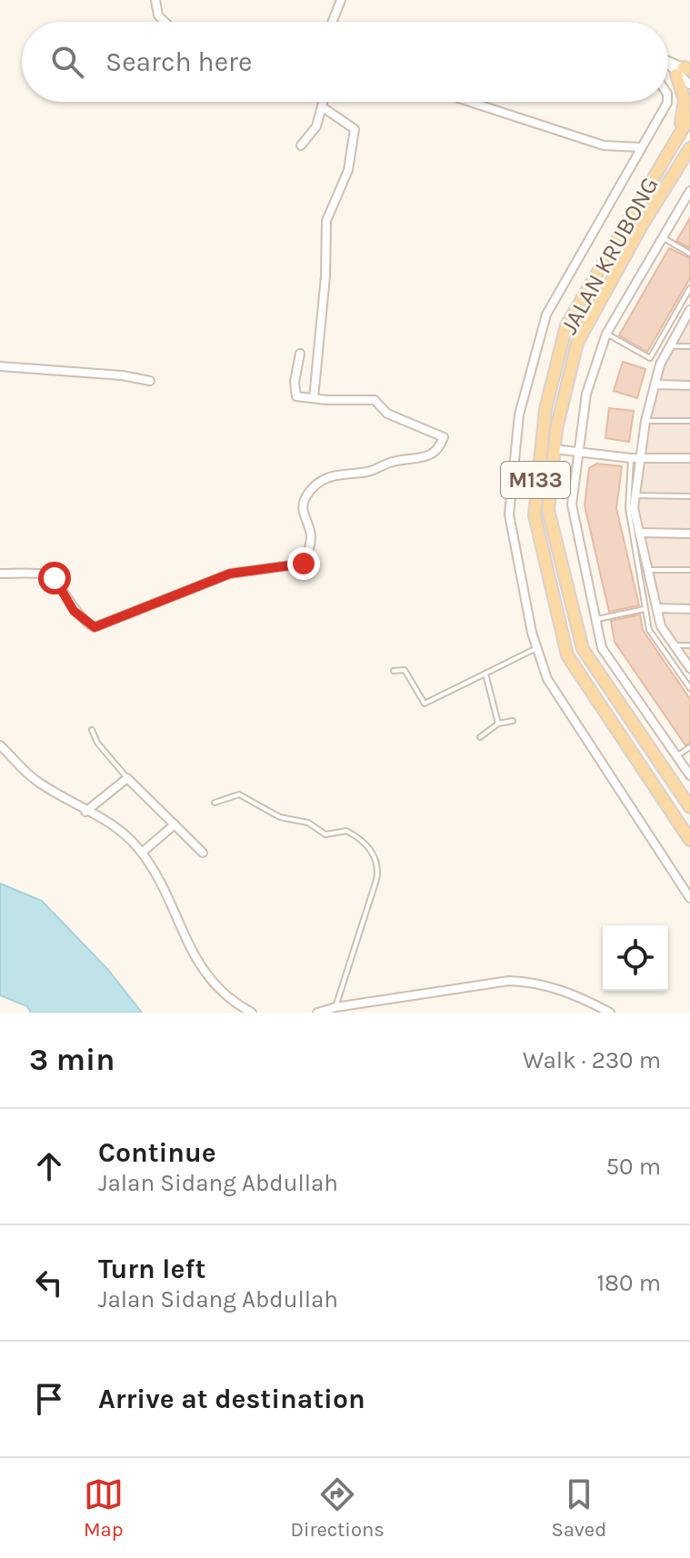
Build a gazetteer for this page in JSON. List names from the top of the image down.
{
  "streets": {
    "main road": ["JALAN KRUBONG", "M133"]
  },
  "page": {
    "search": "Search here",
    "heading": ["3 min", "Walk · 230 m"],
    "list": [
      ["Continue", "Jalan Sidang Abdullah", "50 m"],
      ["Turn left", "Jalan Sidang Abdullah", "180 m"],
      "Arrive at destination"
    ],
    "nav": ["Map", "Directions", "Saved"]
  }
}
